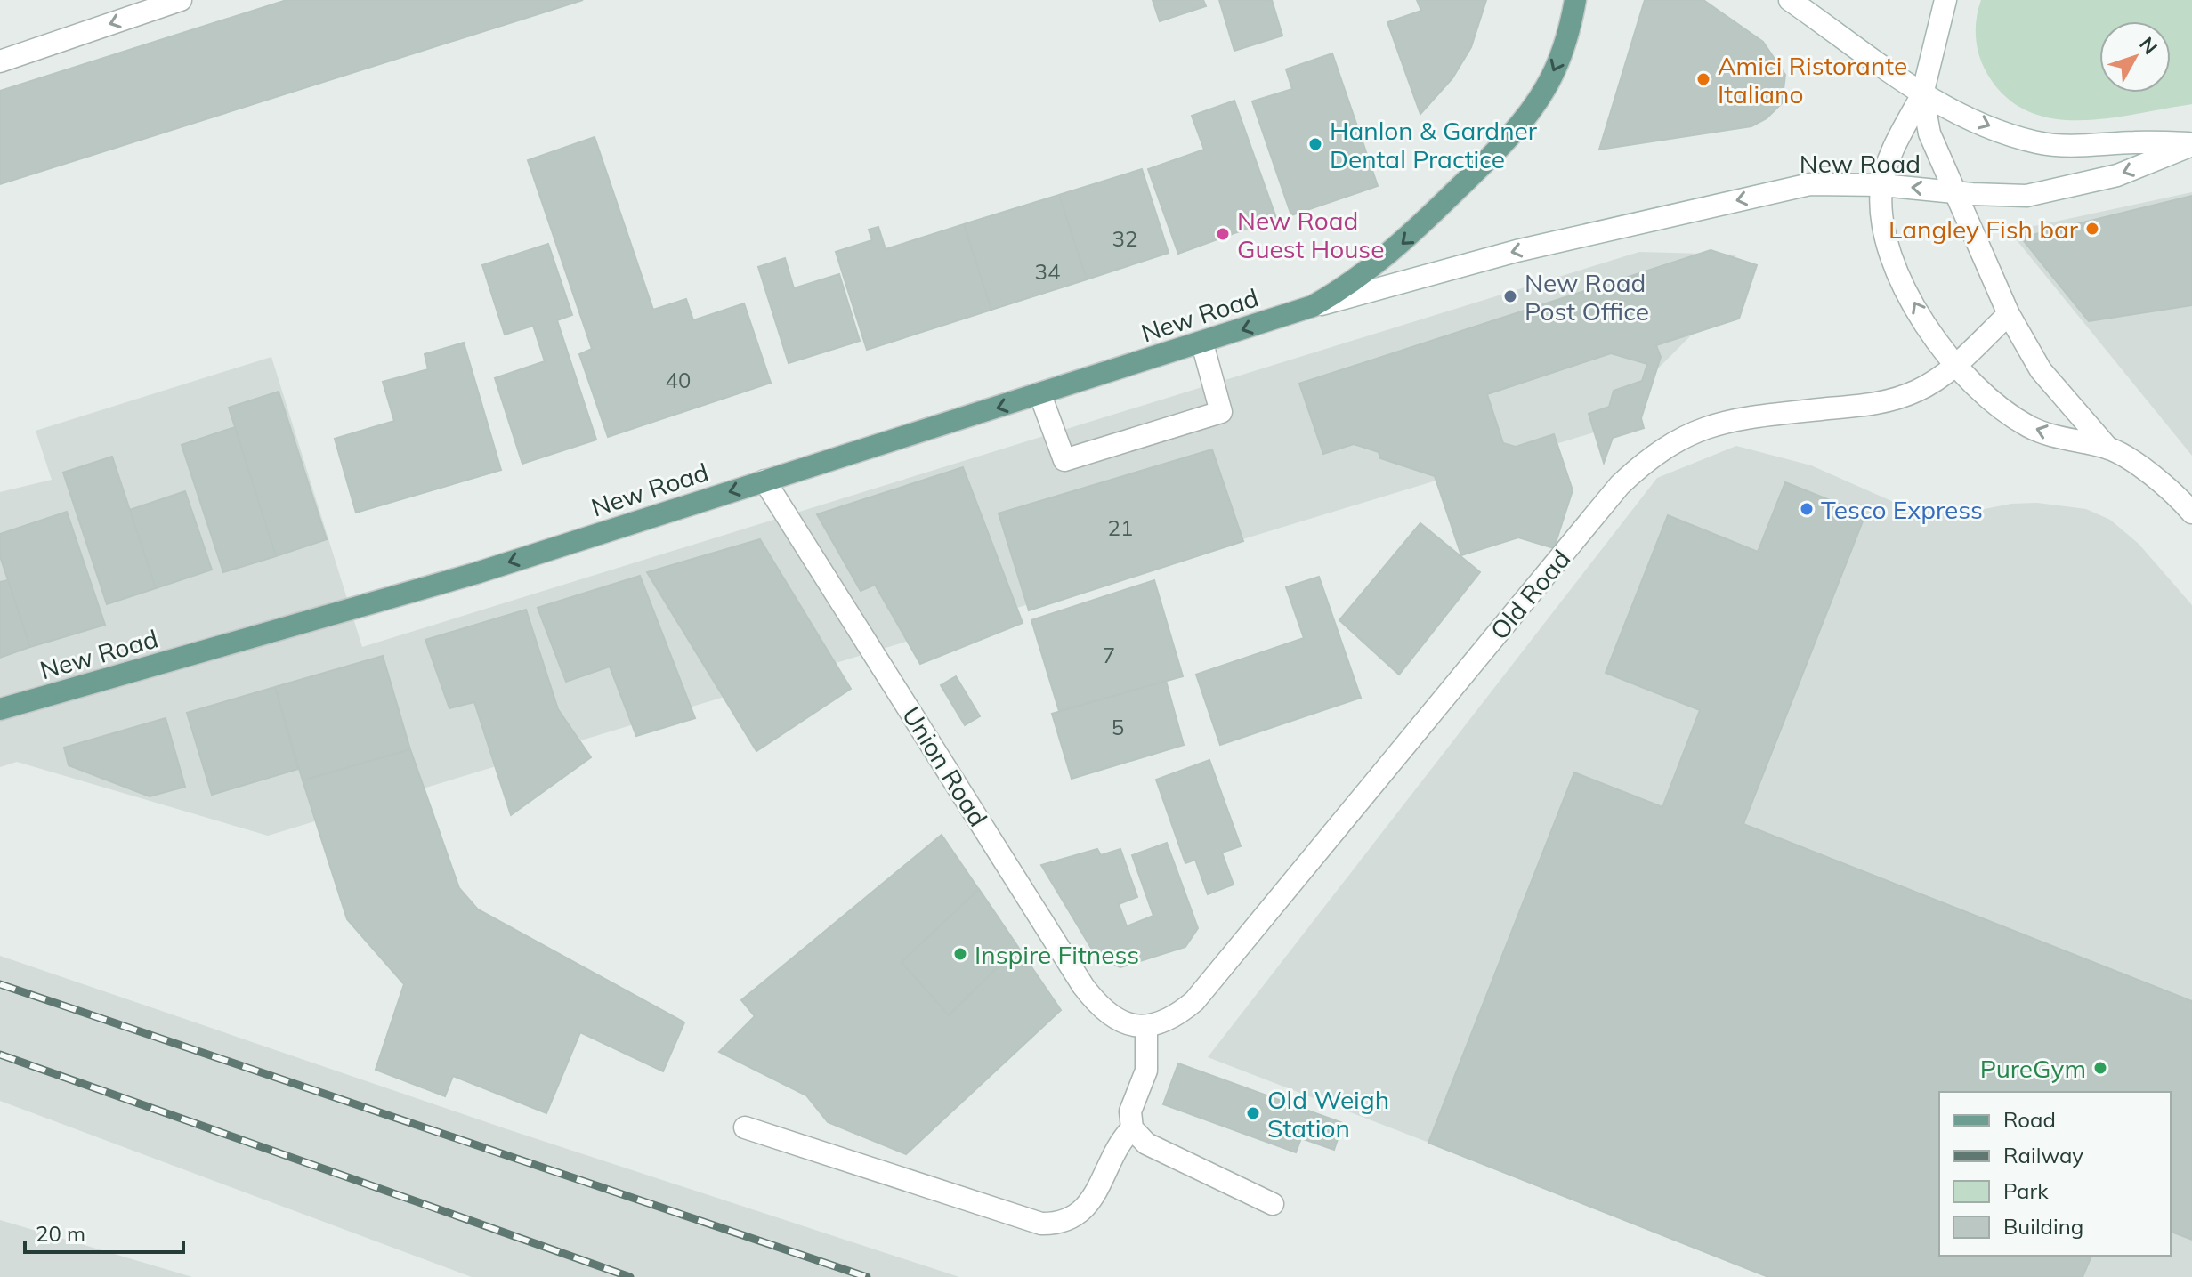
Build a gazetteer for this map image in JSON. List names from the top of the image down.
{
  "streets": {
    "main road": ["New Road"],
    "street": ["Old Road", "Union Road"]
  },
  "crossings": [
    ["New Road", "Union Road"],
    ["Old Road", "Union Road"]
  ],
  "one_way": ["New Road"],
  "places": [
    "Amici Ristorante Italiano",
    "Hanlon & Gardner Dental Practice",
    "Langley Fish bar",
    "New Road Guest House",
    "New Road Post Office",
    "Tesco Express",
    "Inspire Fitness",
    "PureGym",
    "Old Weigh Station"
  ],
  "house_numbers": [
    "32",
    "34",
    "40",
    "21",
    "7",
    "5"
  ],
  "legend": [
    "Road",
    "Railway",
    "Park",
    "Building"
  ],
  "scale_bar": "20 m",
  "north": "top right"
}
